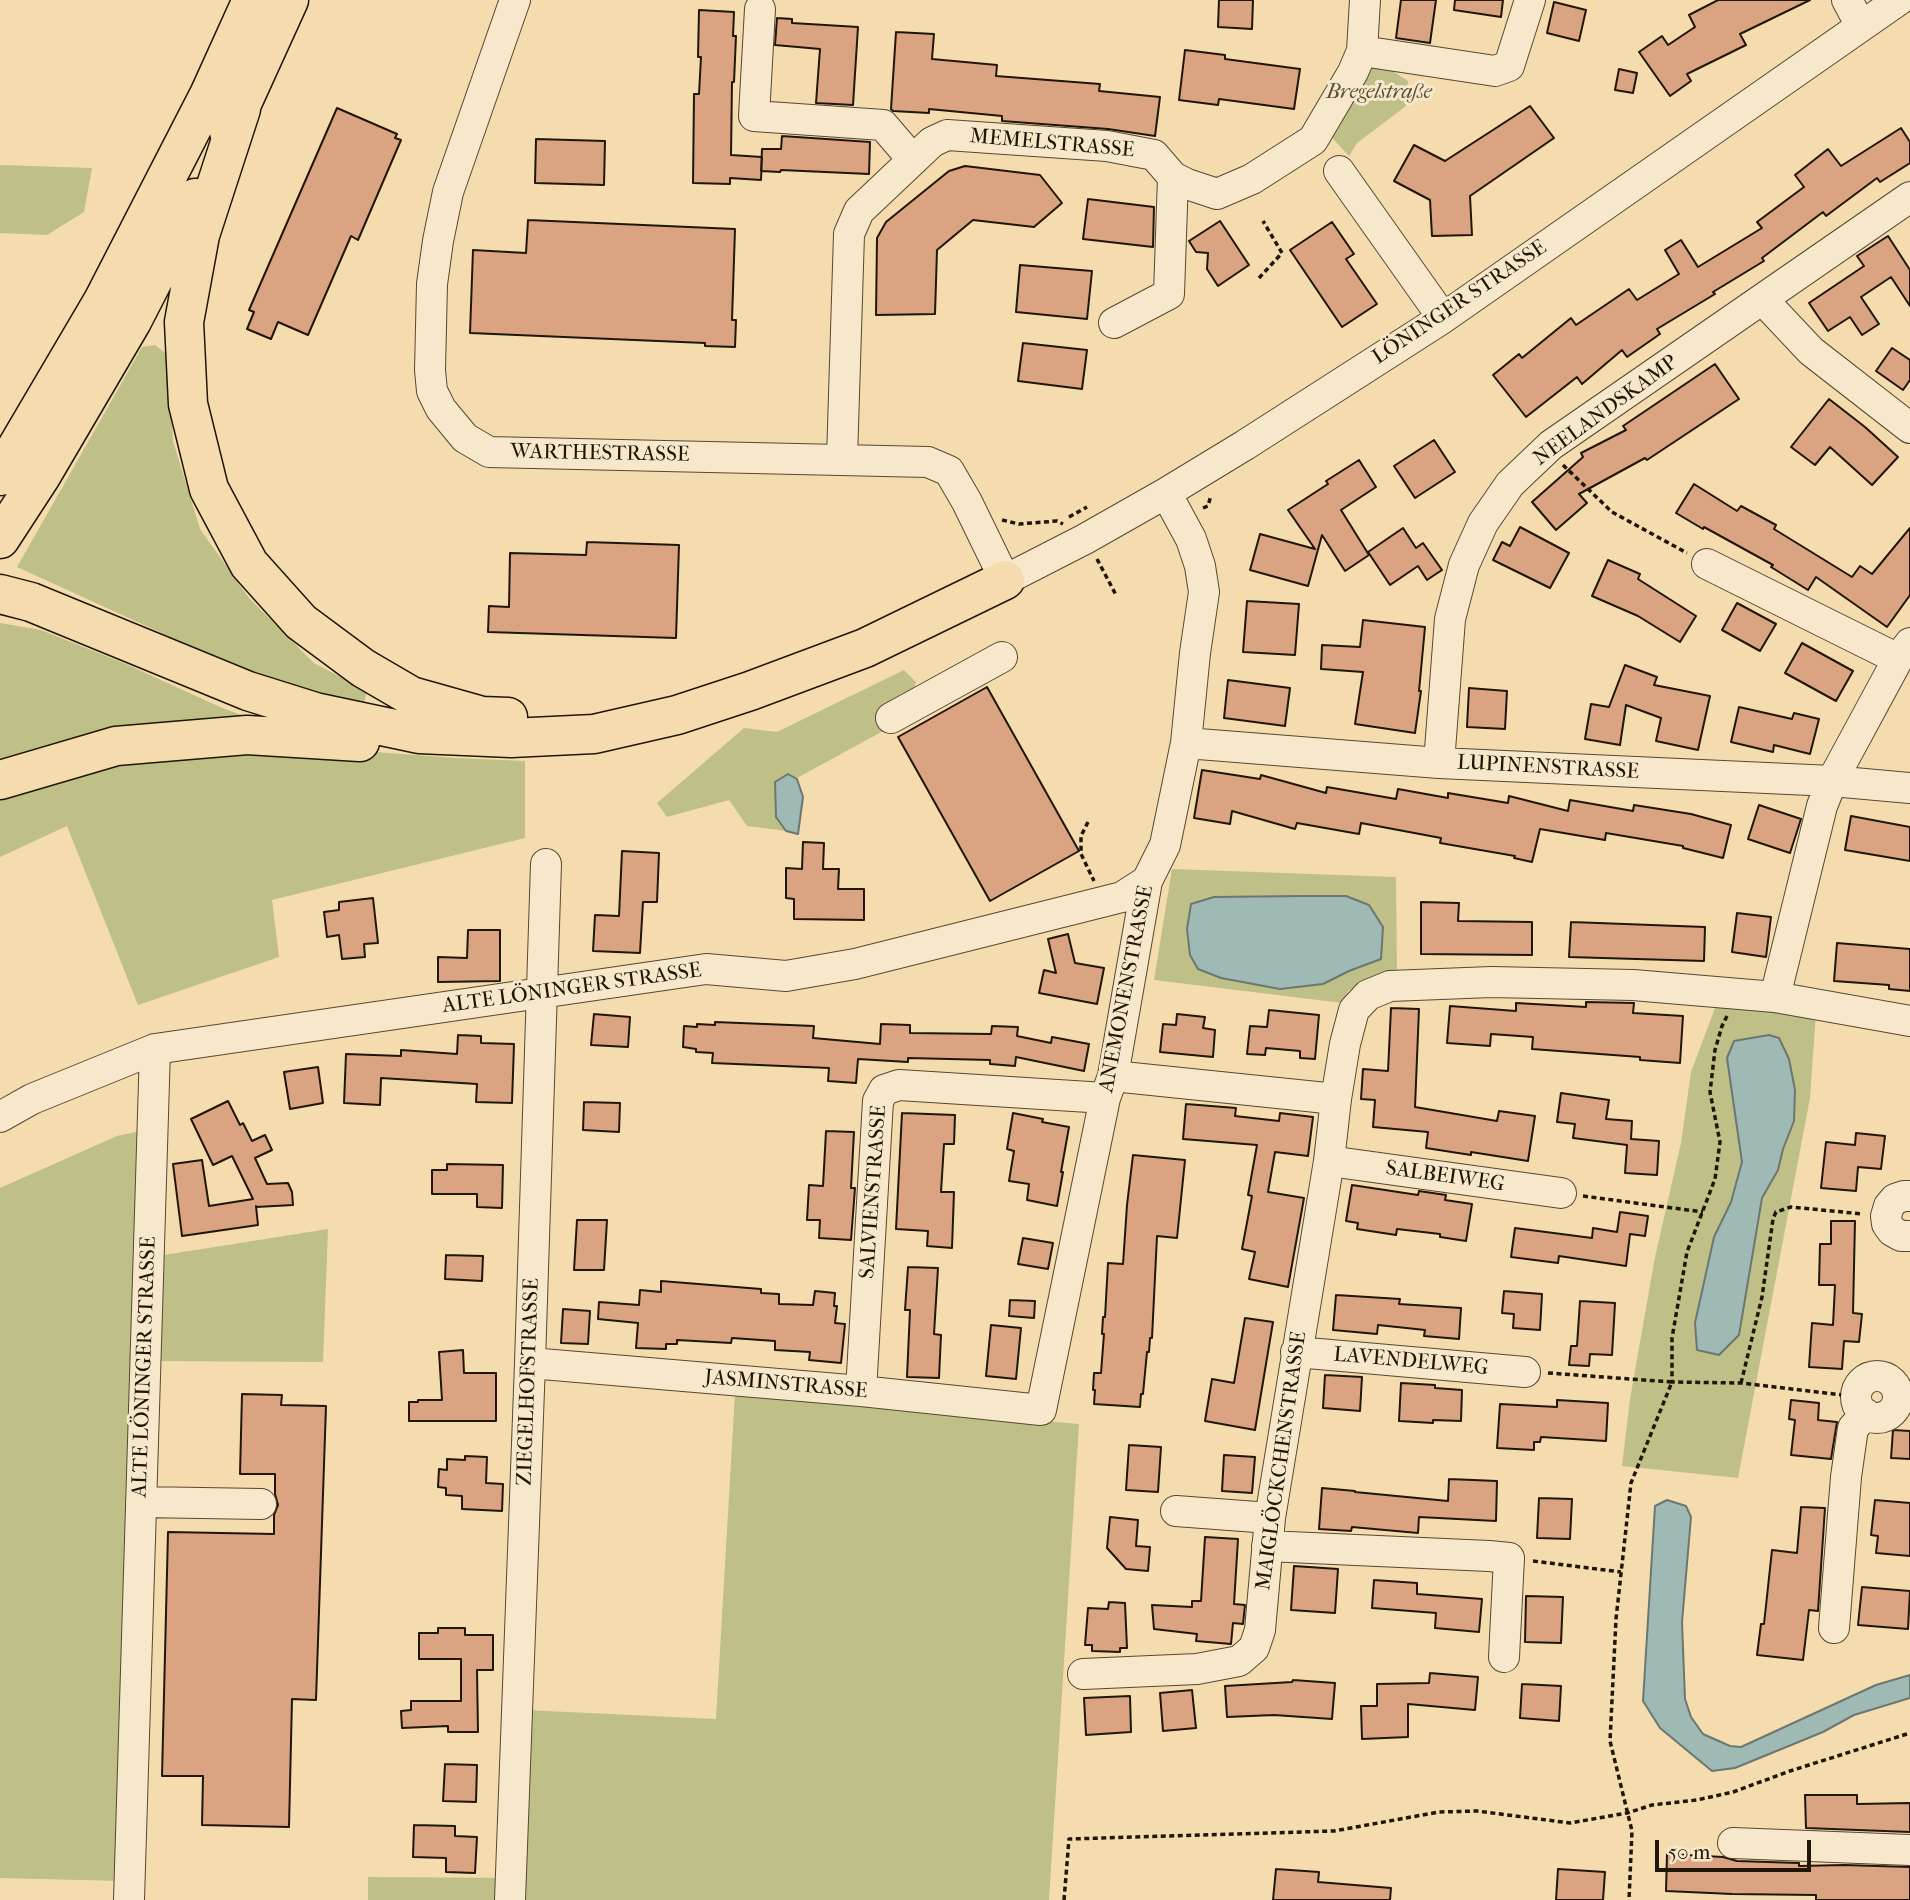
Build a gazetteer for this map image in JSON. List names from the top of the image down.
{
  "streets": {
    "street": [
      "MEMELSTRASSE",
      "LÖNINGER STRASSE",
      "NEELANDSKAMP",
      "WARTHESTRASSE",
      "LUPINENSTRASSE",
      "ALTE LÖNINGER STRASSE",
      "ANEMONENSTRASSE",
      "SALBEIWEG",
      "SALVIENSTRASSE",
      "LAVENDELWEG",
      "ZIEGELHOFSTRASSE",
      "JASMINSTRASSE",
      "MAIGLÖCKCHENSTRASSE"
    ]
  },
  "crossings": [
    ["MEMELSTRASSE", "WARTHESTRASSE"],
    ["LÖNINGER STRASSE", "WARTHESTRASSE"],
    ["LÖNINGER STRASSE", "ANEMONENSTRASSE"],
    ["NEELANDSKAMP", "LUPINENSTRASSE"],
    ["LUPINENSTRASSE", "ANEMONENSTRASSE"],
    ["ALTE LÖNINGER STRASSE", "ANEMONENSTRASSE"],
    ["ALTE LÖNINGER STRASSE", "ZIEGELHOFSTRASSE"],
    ["ANEMONENSTRASSE", "SALVIENSTRASSE"],
    ["ANEMONENSTRASSE", "JASMINSTRASSE"],
    ["SALBEIWEG", "MAIGLÖCKCHENSTRASSE"],
    ["SALVIENSTRASSE", "JASMINSTRASSE"],
    ["LAVENDELWEG", "MAIGLÖCKCHENSTRASSE"],
    ["ZIEGELHOFSTRASSE", "JASMINSTRASSE"]
  ],
  "parks": ["Bregelstraße"],
  "scale_bar": "50 m"
}
